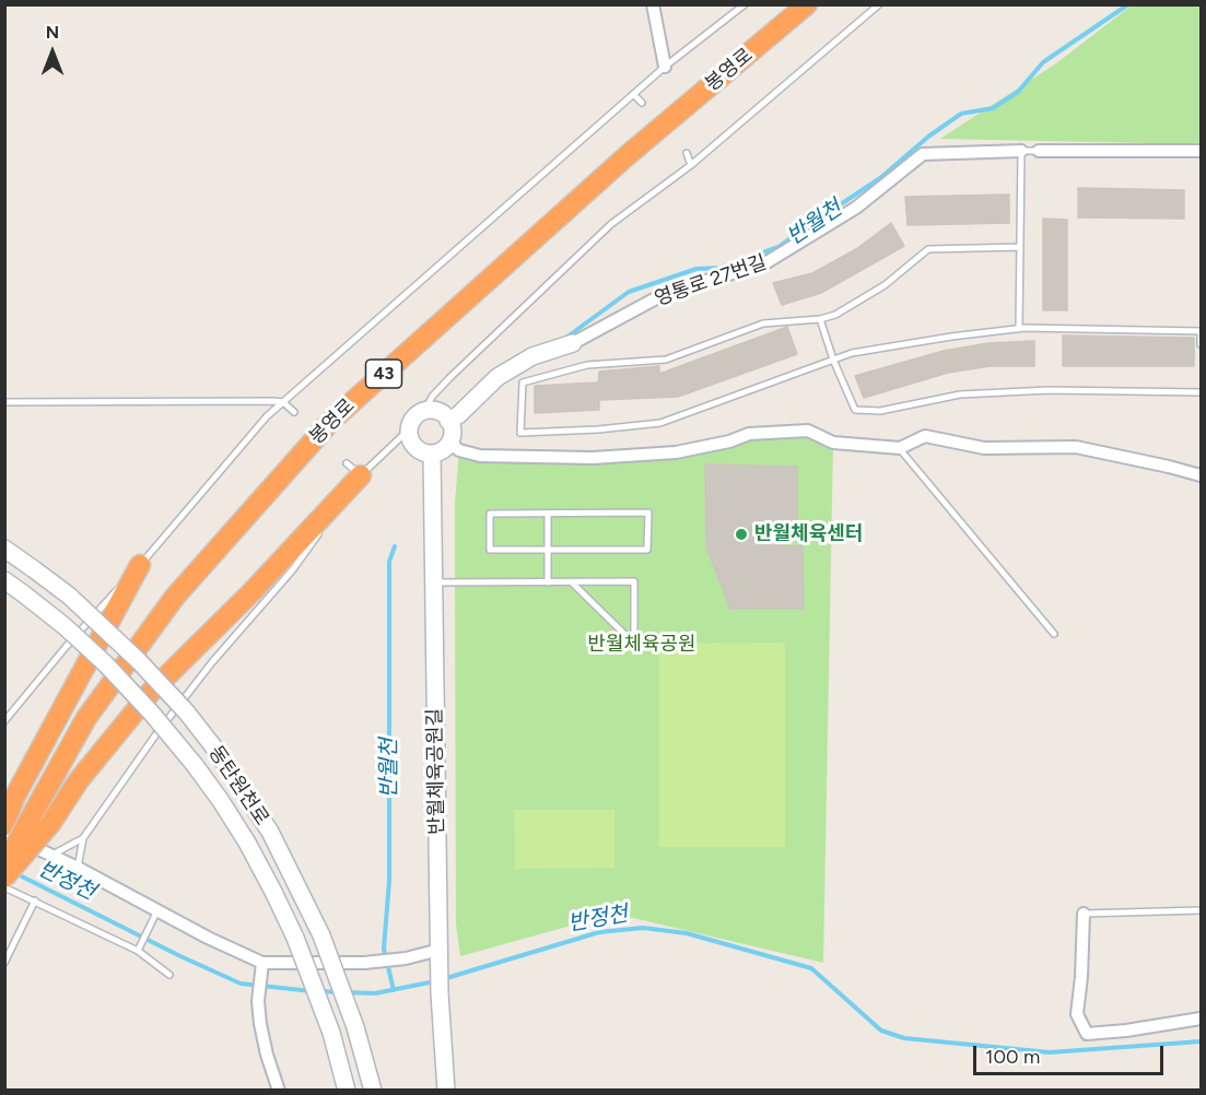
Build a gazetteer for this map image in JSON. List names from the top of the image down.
{
  "streets": {
    "highway": ["봉영로", "43"],
    "main road": ["반월체육공원길", "동탄원천로"],
    "street": ["영통로 27번길"]
  },
  "water": ["반월천", "반정천"],
  "parks": ["반월체육공원"],
  "places": ["반월체육센터"],
  "scale_bar": "100 m",
  "north": "top"
}
